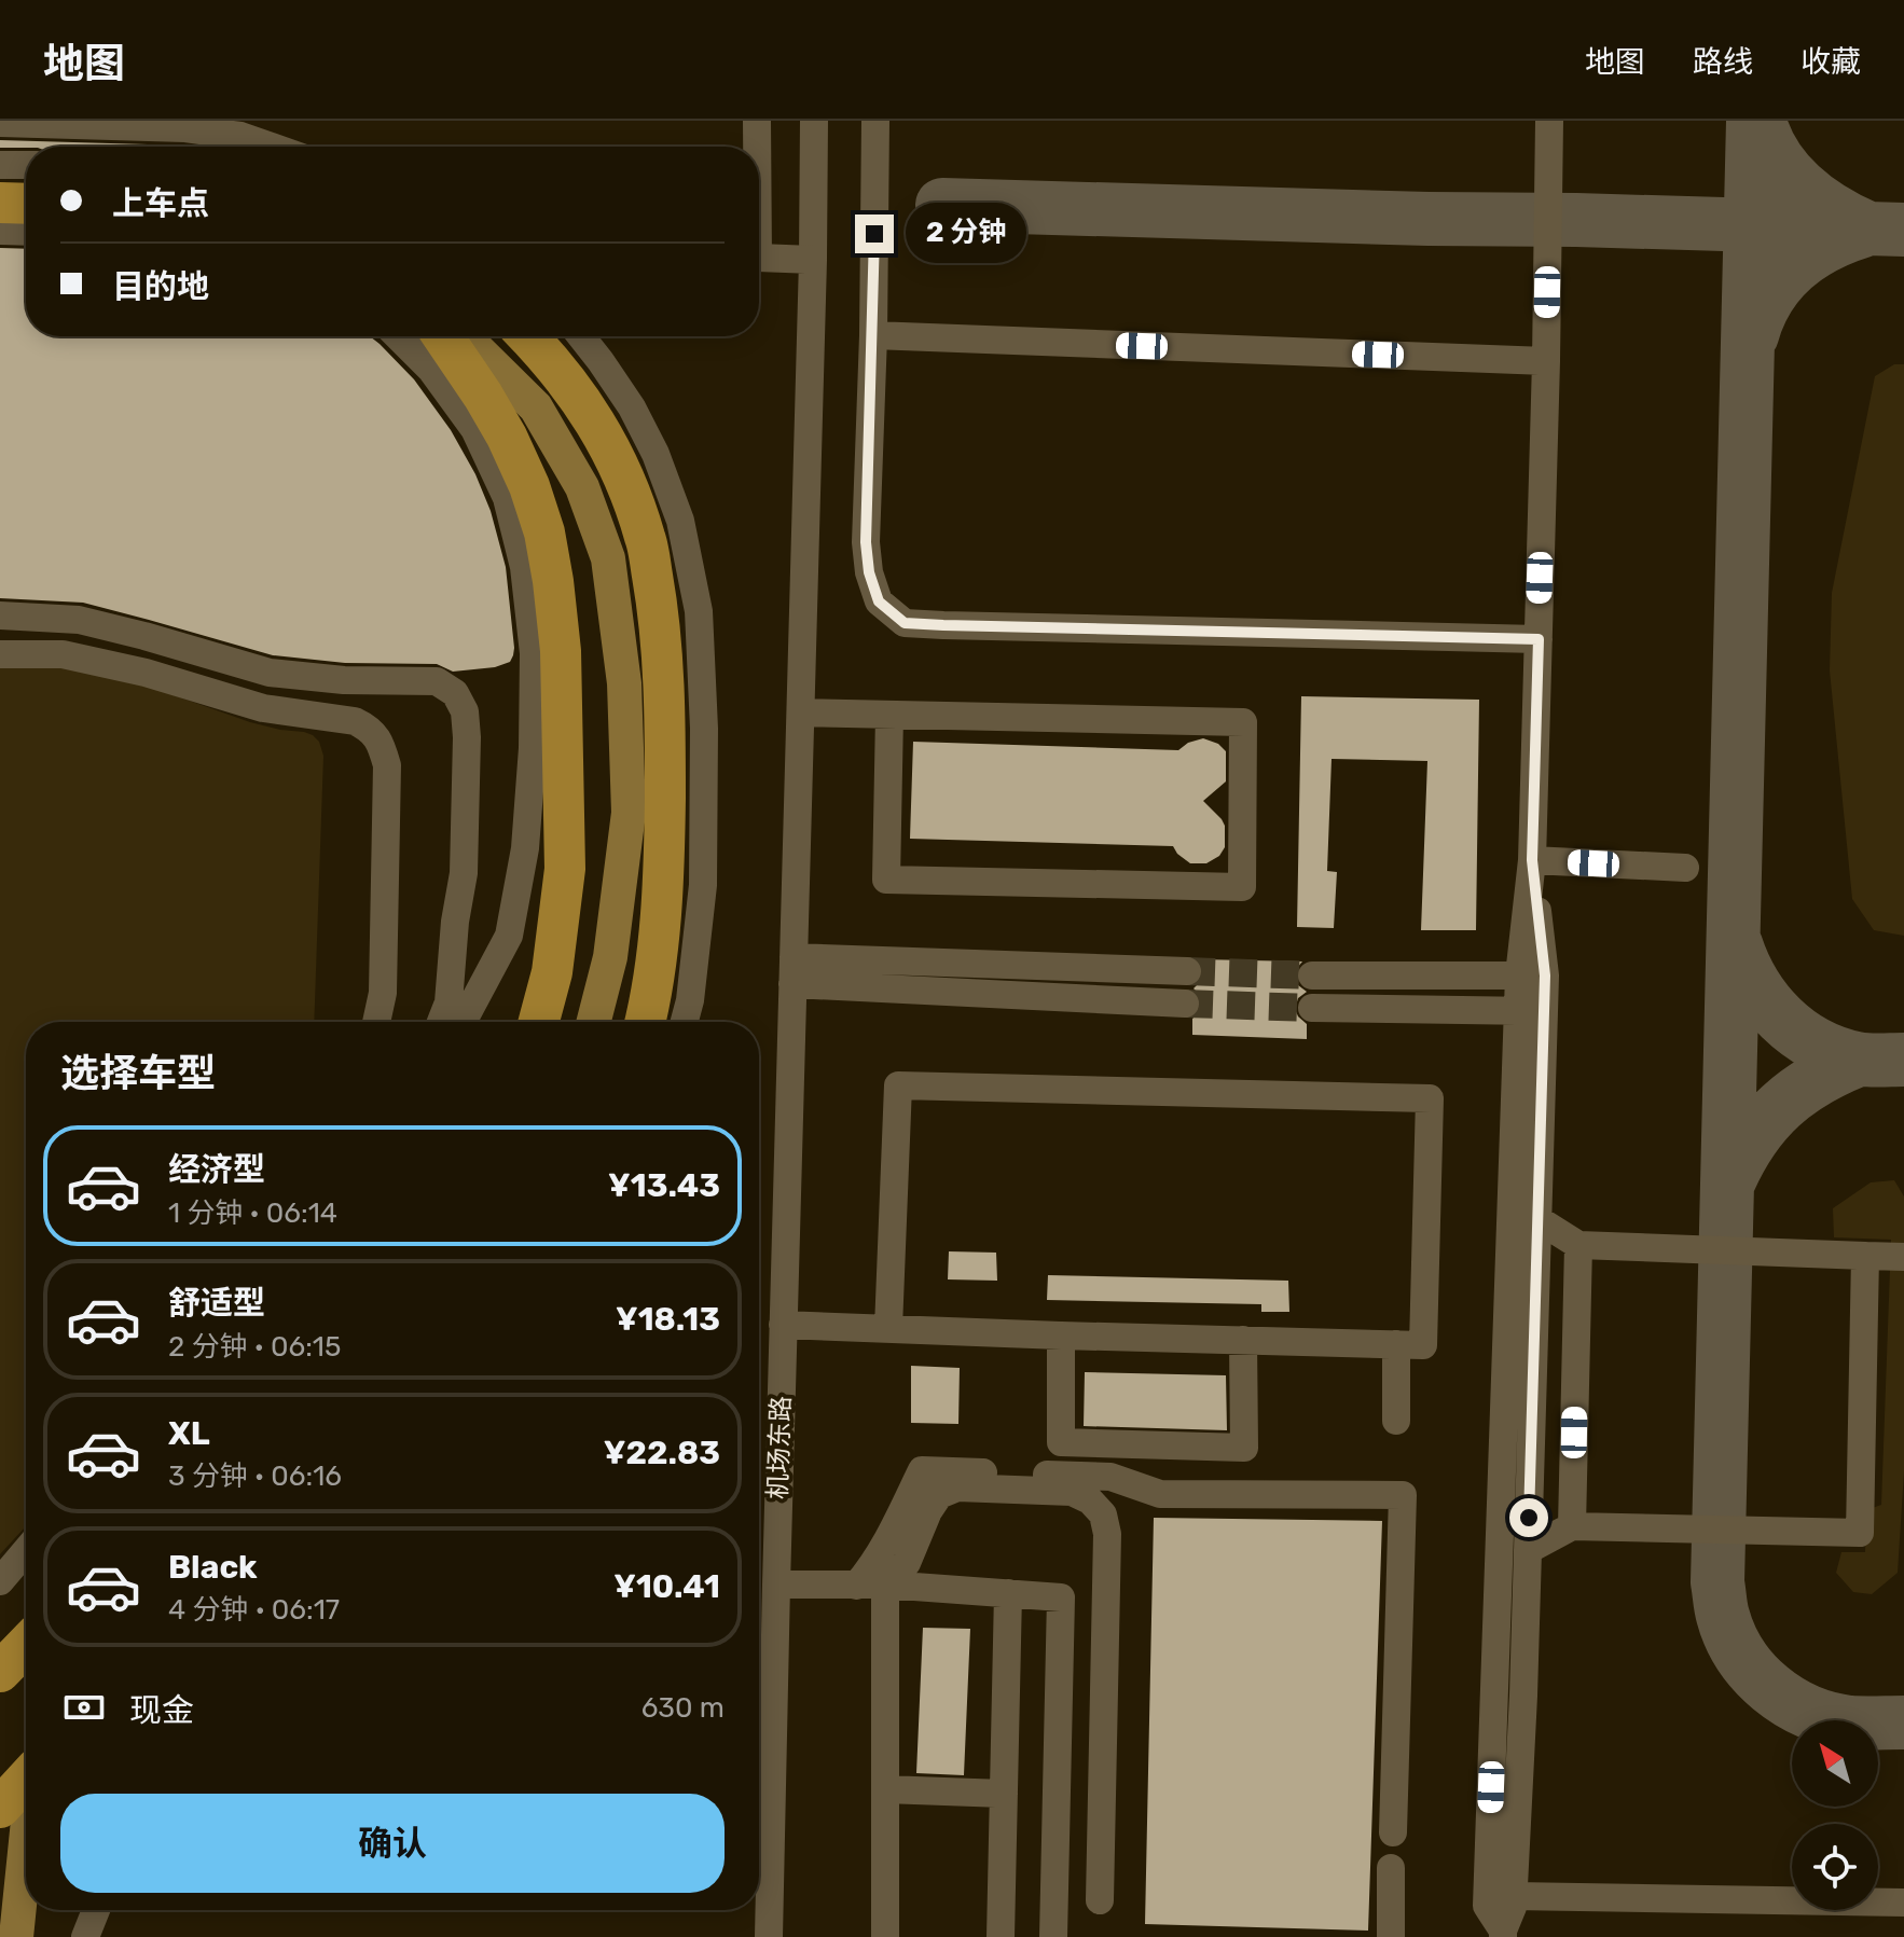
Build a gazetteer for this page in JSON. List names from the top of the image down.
{
  "streets": {
    "street": ["机场东路"]
  },
  "north": "top left",
  "page": {
    "header": "地图",
    "nav": ["地图", "路线", "收藏"],
    "banner": ["上车点", "目的地"],
    "bubble": "2 分钟",
    "heading": "选择车型",
    "list": [
      {
        "name": "经济型",
        "note": "1 分钟 · 06:14",
        "value": "¥13.43"
      },
      {
        "name": "舒适型",
        "note": "2 分钟 · 06:15",
        "value": "¥18.13"
      },
      {
        "name": "XL",
        "note": "3 分钟 · 06:16",
        "value": "¥22.83"
      },
      {
        "name": "Black",
        "note": "4 分钟 · 06:17",
        "value": "¥10.41"
      }
    ],
    "pay": ["现金", "630 m"],
    "buttons": "确认"
  }
}
